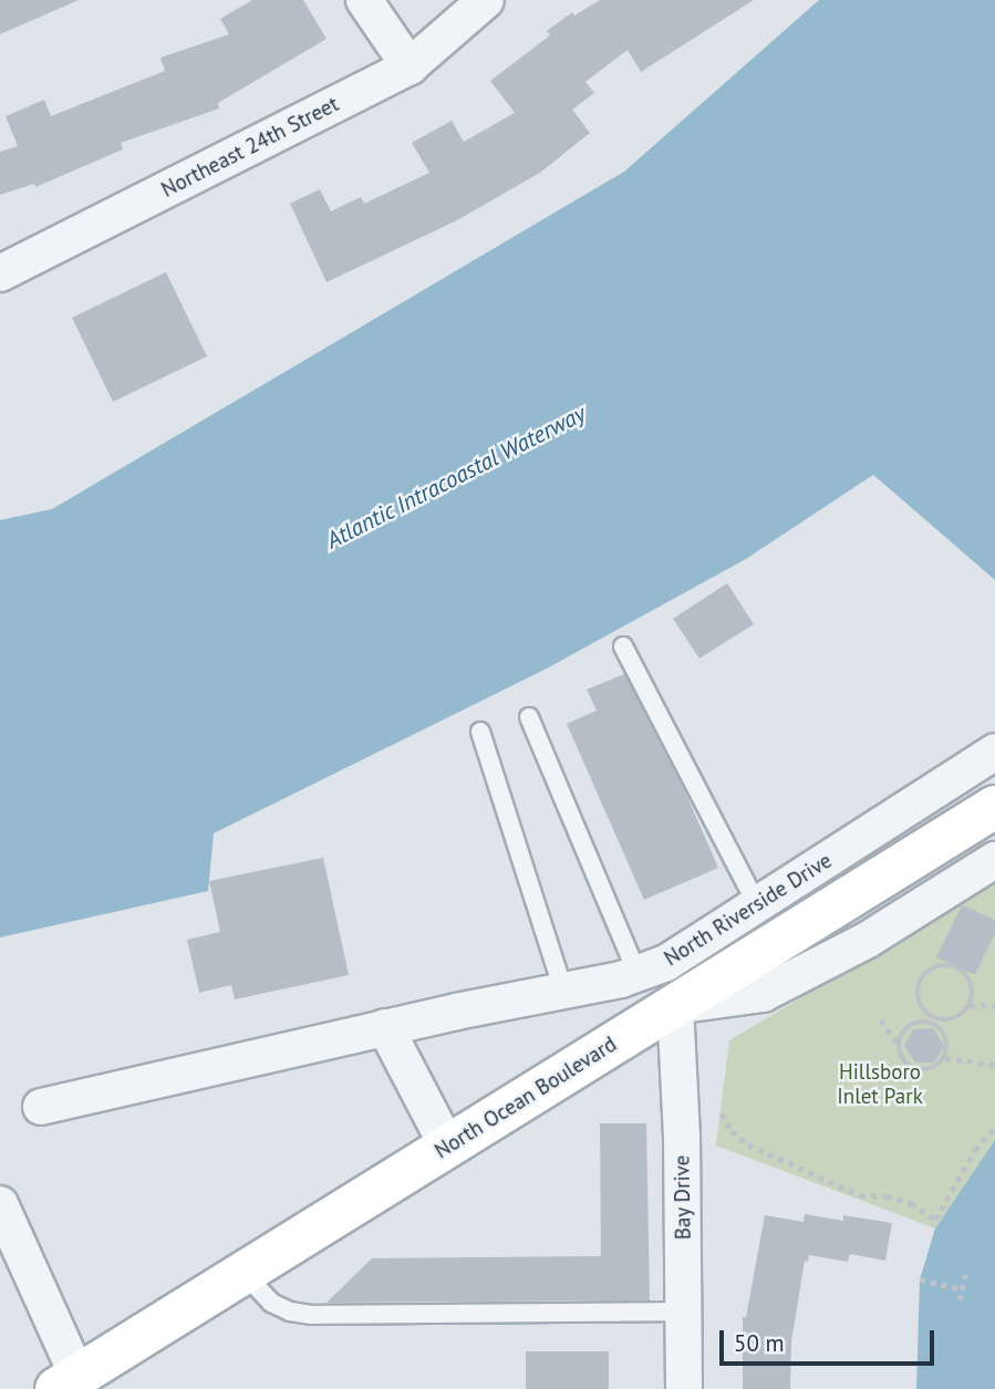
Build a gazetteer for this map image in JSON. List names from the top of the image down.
{
  "streets": {
    "main road": ["North Ocean Boulevard"],
    "street": ["Northeast 24th Street", "North Riverside Drive", "Bay Drive"]
  },
  "crossings": [
    ["North Ocean Boulevard", "Bay Drive"]
  ],
  "water": ["Atlantic Intracoastal Waterway"],
  "parks": ["Hillsboro Inlet Park"],
  "scale_bar": "50 m"
}
